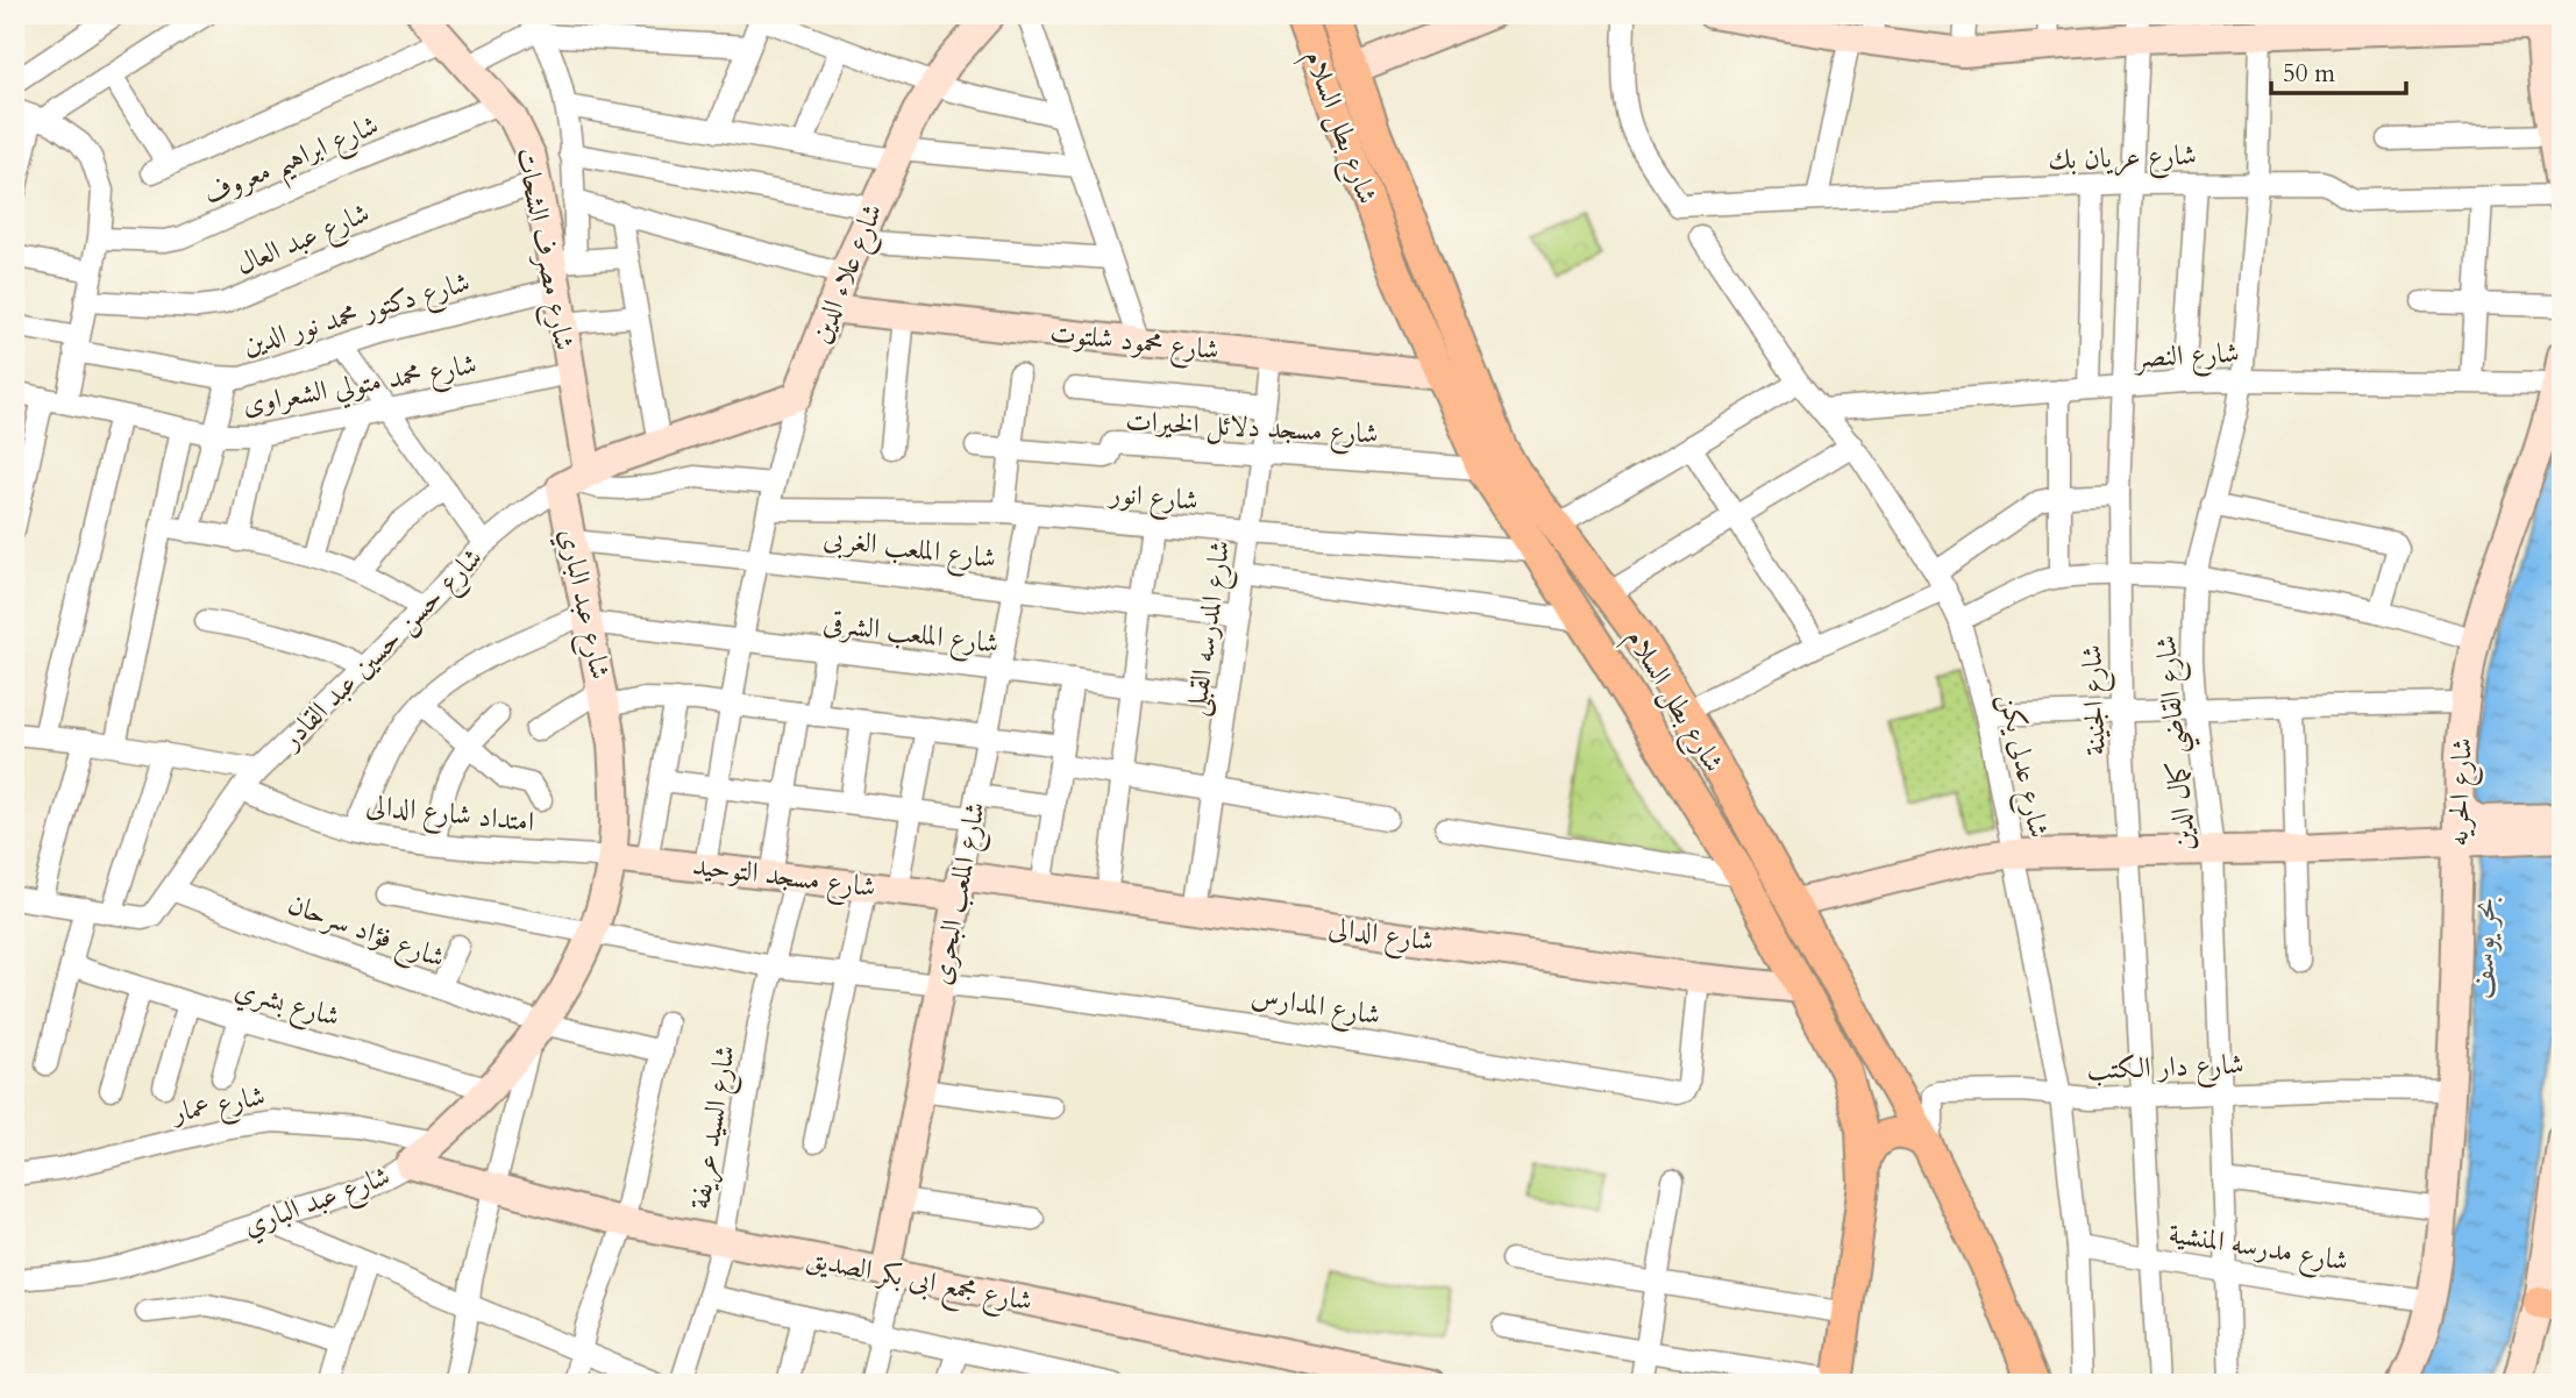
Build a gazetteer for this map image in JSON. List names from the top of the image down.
{
  "streets": {
    "main road": ["شارع بطل السلام"],
    "street": [
      "شارع عريان بك",
      "شارع ابراهيم معروف",
      "شارع عبد العال",
      "شارع مصرف الشحات",
      "شارع علاء الدين",
      "شارع دكتور محمد نور الدين",
      "شارع محمود شلتوت",
      "شارع النصر",
      "شارع محمد متولي الشعراوى",
      "شارع مسجد دلائل الخيرات",
      "شارع انور",
      "شارع الملعب الغربى",
      "شارع عبد الباري",
      "شارع المدرسه القبلى",
      "شارع الملعب الشرقى",
      "شارع حسن حسين عبد القادر",
      "شارع الجنينة",
      "شارع القاضي كمال الدين",
      "شارع عدلى يكن",
      "شارع الحريه",
      "امتداد شارع الدالى",
      "شارع مسجد التوحيد",
      "شارع الملعب البحرى",
      "شارع فؤاد سرحان",
      "شارع الدالى",
      "شارع بشري",
      "شارع المدارس",
      "شارع دار الكتب",
      "شارع عمار",
      "شارع السيد عريفة",
      "شارع مدرسه المنشية",
      "شارع مجمع ابى بكر الصديق"
    ]
  },
  "crossings": [
    ["شارع بطل السلام", "شارع محمود شلتوت"],
    ["شارع بطل السلام", "شارع مسجد دلائل الخيرات"],
    ["شارع بطل السلام", "شارع انور"],
    ["شارع بطل السلام", "شارع الدالى"],
    ["شارع بطل السلام", "شارع دار الكتب"],
    ["شارع عريان بك", "شارع الجنينة"],
    ["شارع عريان بك", "شارع القاضي كمال الدين"],
    ["شارع ابراهيم معروف", "شارع مصرف الشحات"],
    ["شارع عبد العال", "شارع مصرف الشحات"],
    ["شارع مصرف الشحات", "شارع دكتور محمد نور الدين"],
    ["شارع مصرف الشحات", "شارع محمد متولي الشعراوى"],
    ["شارع مصرف الشحات", "شارع عبد الباري"],
    ["شارع مصرف الشحات", "شارع حسن حسين عبد القادر"],
    ["شارع علاء الدين", "شارع محمود شلتوت"],
    ["شارع علاء الدين", "شارع انور"],
    ["شارع علاء الدين", "شارع الملعب الغربى"],
    ["شارع علاء الدين", "شارع الملعب الشرقى"],
    ["شارع علاء الدين", "شارع حسن حسين عبد القادر"],
    ["شارع علاء الدين", "شارع مسجد التوحيد"],
    ["شارع محمود شلتوت", "شارع المدرسه القبلى"],
    ["شارع النصر", "شارع الجنينة"],
    ["شارع النصر", "شارع القاضي كمال الدين"],
    ["شارع النصر", "شارع عدلى يكن"],
    ["شارع النصر", "شارع الحريه"],
    ["شارع مسجد دلائل الخيرات", "شارع المدرسه القبلى"],
    ["شارع انور", "شارع المدرسه القبلى"],
    ["شارع انور", "شارع الملعب البحرى"],
    ["شارع الملعب الغربى", "شارع عبد الباري"],
    ["شارع الملعب الغربى", "شارع المدرسه القبلى"],
    ["شارع الملعب الغربى", "شارع الملعب البحرى"],
    ["شارع عبد الباري", "شارع الملعب الشرقى"],
    ["شارع عبد الباري", "شارع حسن حسين عبد القادر"],
    ["شارع عبد الباري", "امتداد شارع الدالى"],
    ["شارع عبد الباري", "شارع مسجد التوحيد"],
    ["شارع عبد الباري", "شارع فؤاد سرحان"],
    ["شارع عبد الباري", "شارع بشري"],
    ["شارع عبد الباري", "شارع المدارس"],
    ["شارع عبد الباري", "شارع عمار"],
    ["شارع عبد الباري", "شارع مجمع ابى بكر الصديق"],
    ["شارع المدرسه القبلى", "شارع الملعب الشرقى"],
    ["شارع المدرسه القبلى", "شارع الدالى"],
    ["شارع الملعب الشرقى", "شارع الملعب البحرى"],
    ["شارع الملعب الشرقى", "شارع السيد عريفة"],
    ["شارع حسن حسين عبد القادر", "امتداد شارع الدالى"],
    ["شارع حسن حسين عبد القادر", "شارع فؤاد سرحان"],
    ["شارع الجنينة", "شارع دار الكتب"],
    ["شارع الجنينة", "شارع مدرسه المنشية"],
    ["شارع القاضي كمال الدين", "شارع دار الكتب"],
    ["شارع القاضي كمال الدين", "شارع مدرسه المنشية"],
    ["شارع عدلى يكن", "شارع دار الكتب"],
    ["شارع عدلى يكن", "شارع مدرسه المنشية"],
    ["شارع الحريه", "شارع دار الكتب"],
    ["شارع الحريه", "شارع مدرسه المنشية"],
    ["امتداد شارع الدالى", "شارع مسجد التوحيد"],
    ["شارع مسجد التوحيد", "شارع الملعب البحرى"],
    ["شارع مسجد التوحيد", "شارع الدالى"],
    ["شارع مسجد التوحيد", "شارع السيد عريفة"],
    ["شارع الملعب البحرى", "شارع الدالى"],
    ["شارع الملعب البحرى", "شارع المدارس"],
    ["شارع الملعب البحرى", "شارع مجمع ابى بكر الصديق"],
    ["شارع الدالى", "شارع المدارس"],
    ["شارع المدارس", "شارع السيد عريفة"],
    ["شارع السيد عريفة", "شارع مجمع ابى بكر الصديق"]
  ],
  "water": ["بحر يوسف"],
  "scale_bar": "50 m"
}
